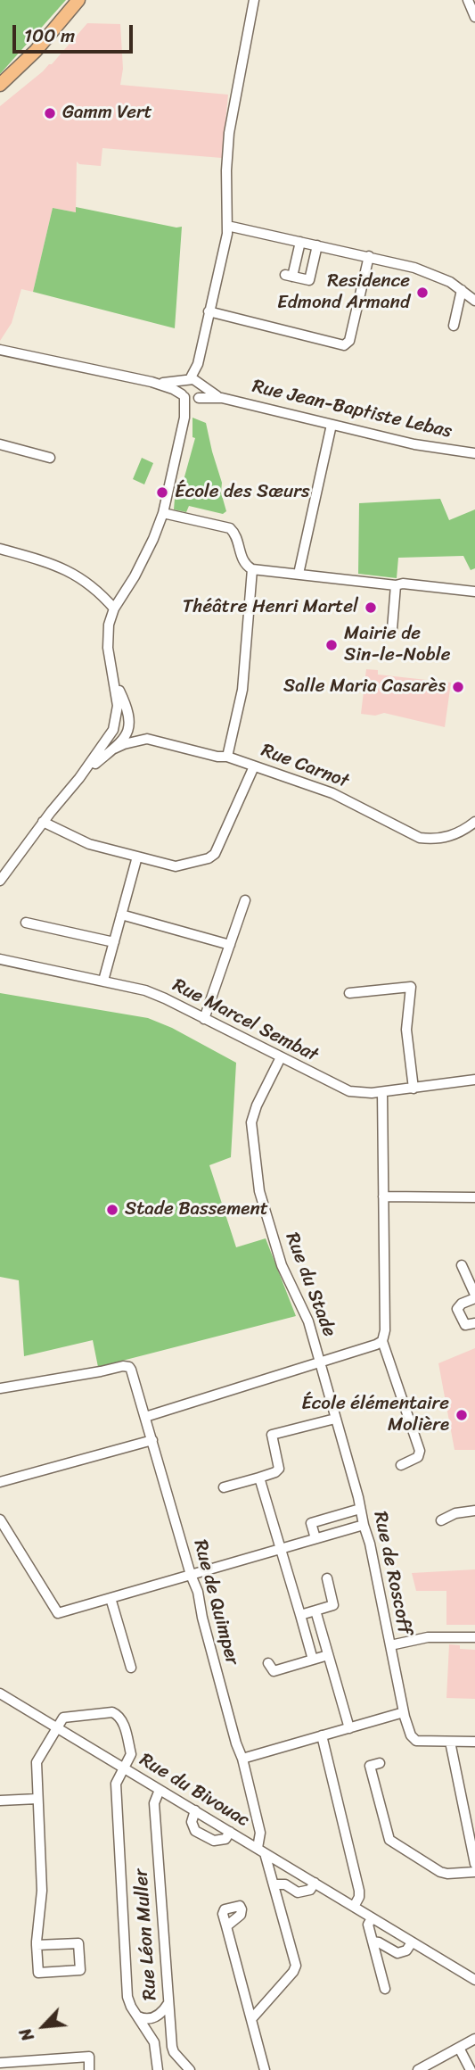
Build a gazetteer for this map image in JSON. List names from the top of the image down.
{
  "streets": {
    "street": [
      "Rue Jean-Baptiste Lebas",
      "Rue Carnot",
      "Rue Marcel Sembat",
      "Rue du Stade",
      "Rue de Roscoff",
      "Rue de Quimper",
      "Rue du Bivouac",
      "Rue Léon Muller"
    ]
  },
  "crossings": [
    ["Rue Marcel Sembat", "Rue du Stade"],
    ["Rue du Stade", "Rue de Roscoff"],
    ["Rue de Quimper", "Rue du Bivouac"],
    ["Rue du Bivouac", "Rue Léon Muller"]
  ],
  "places": [
    "Gamm Vert",
    "Residence Edmond Armand",
    "École des Sœurs",
    "Théâtre Henri Martel",
    "Mairie de Sin-le-Noble",
    "Salle Maria Casarès",
    "Stade Bassement",
    "École élémentaire Molière"
  ],
  "scale_bar": "100 m",
  "north": "bottom left"
}
